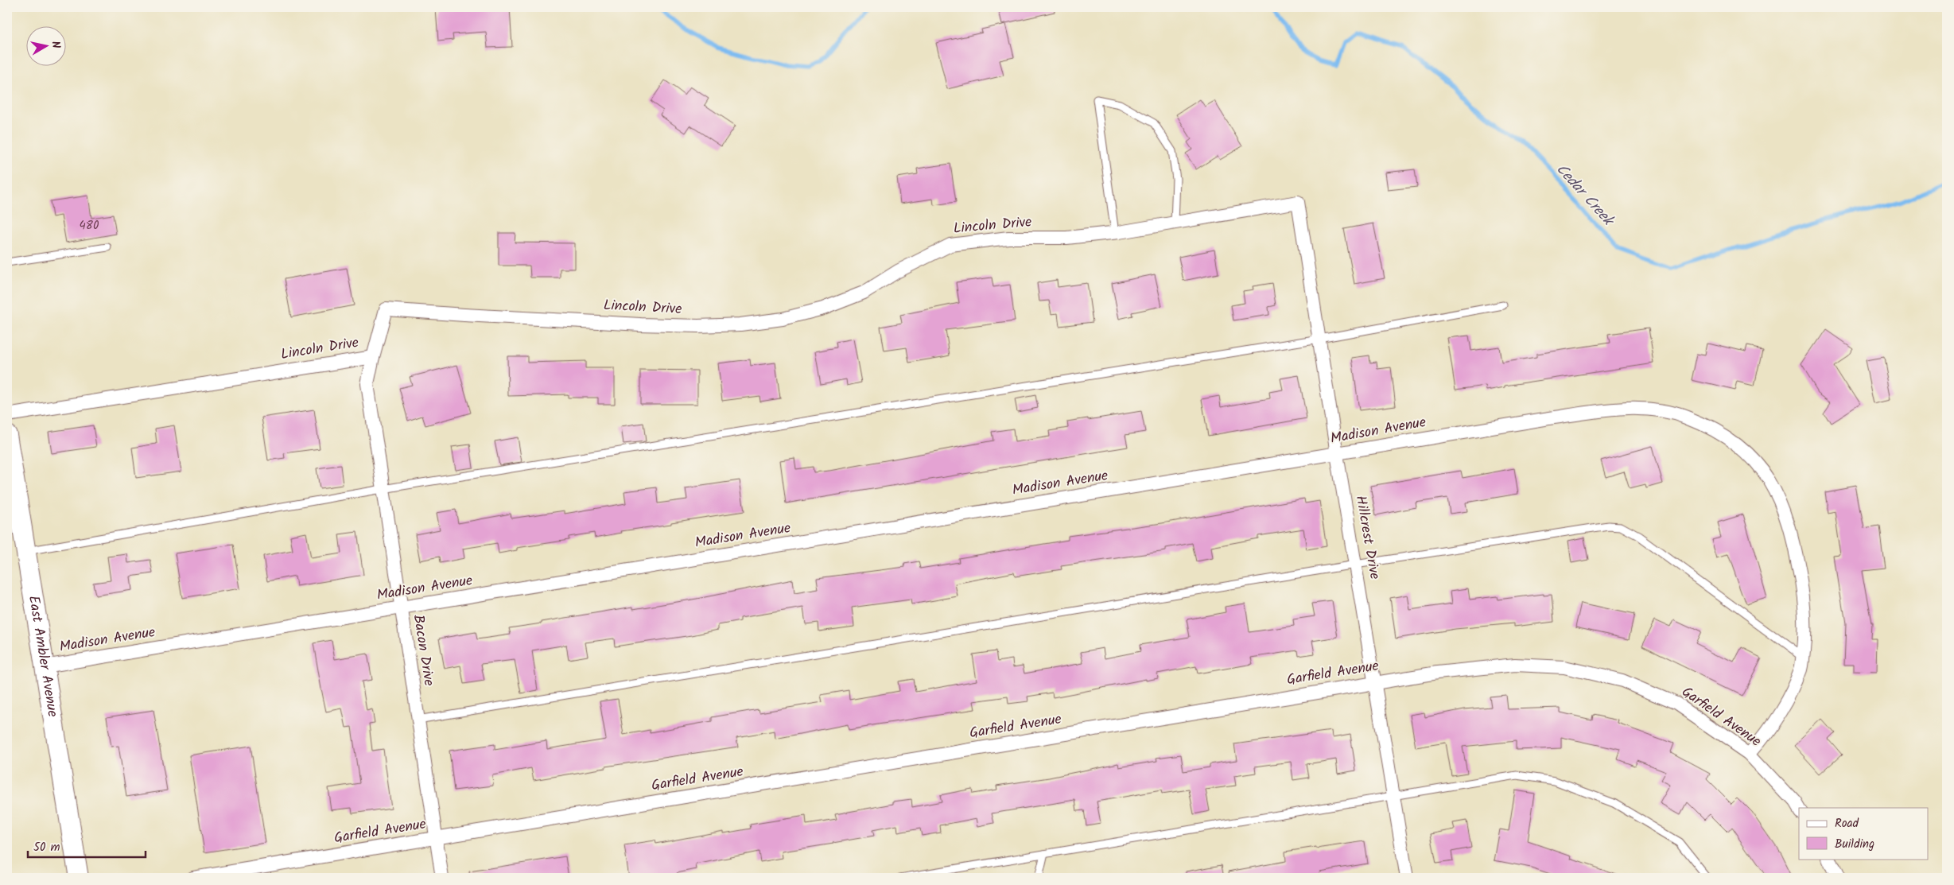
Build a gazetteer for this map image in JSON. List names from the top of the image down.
{
  "streets": {
    "main road": ["East Ambler Avenue"],
    "street": [
      "Lincoln Drive",
      "Madison Avenue",
      "Hillcrest Drive",
      "Bacon Drive",
      "Garfield Avenue"
    ]
  },
  "crossings": [
    ["Lincoln Drive", "Hillcrest Drive"],
    ["Lincoln Drive", "Bacon Drive"],
    ["Madison Avenue", "Hillcrest Drive"],
    ["Madison Avenue", "Bacon Drive"],
    ["Madison Avenue", "East Ambler Avenue"],
    ["Madison Avenue", "Garfield Avenue"],
    ["Hillcrest Drive", "Garfield Avenue"],
    ["Bacon Drive", "Garfield Avenue"]
  ],
  "water": ["Cedar Creek"],
  "house_numbers": ["480"],
  "legend": ["Road", "Building"],
  "scale_bar": "50 m",
  "north": "right"
}
